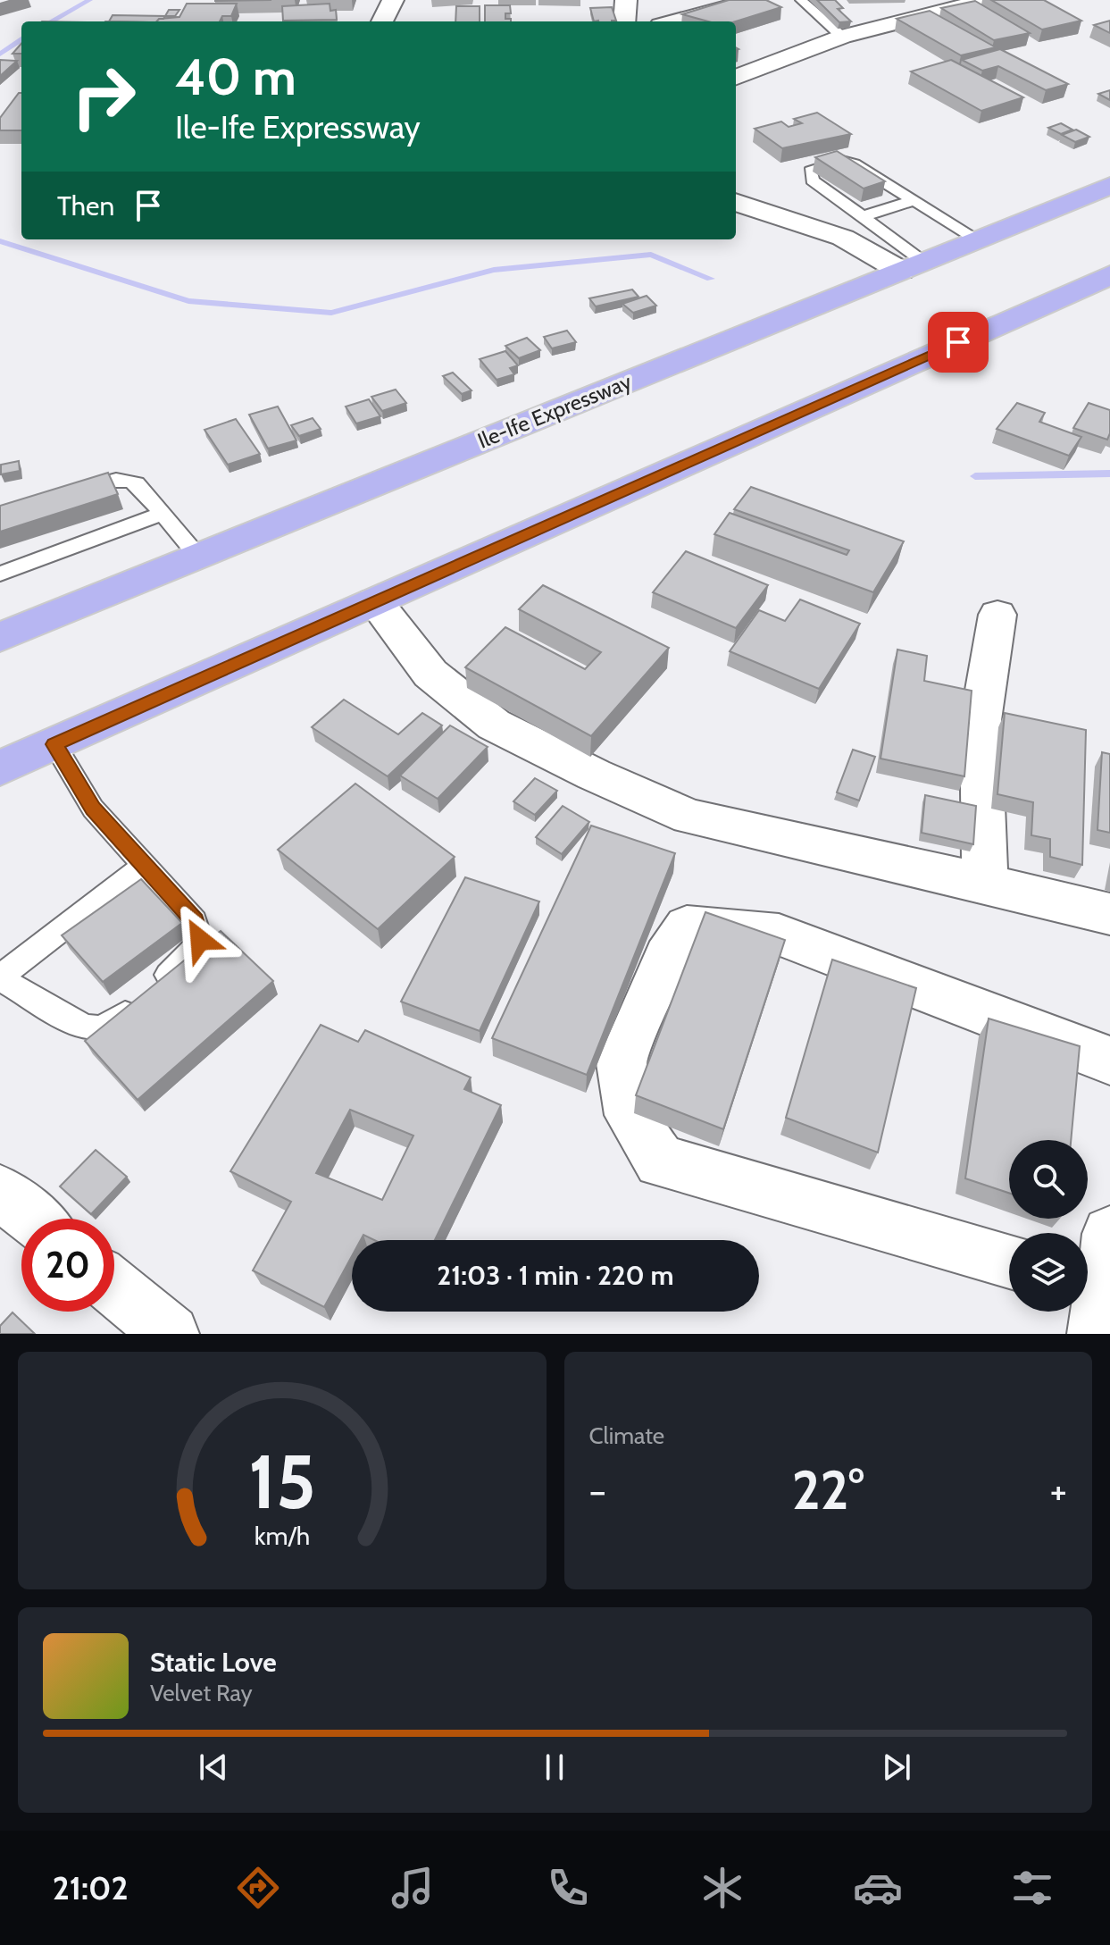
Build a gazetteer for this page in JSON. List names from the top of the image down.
{
  "streets": {
    "highway": ["Ile-Ife Expressway"]
  },
  "page": {
    "turn": ["40 m", "Ile-Ife Expressway"],
    "then": "Then",
    "limit": "20",
    "trip": "21:03 · 1 min · 220 m",
    "tile": "Climate",
    "heat": ["−", "22°", "+"],
    "song": ["Static Love", "Velvet Ray"],
    "tabs": "21:02",
    "gauge": ["15", "km/h"]
  }
}
